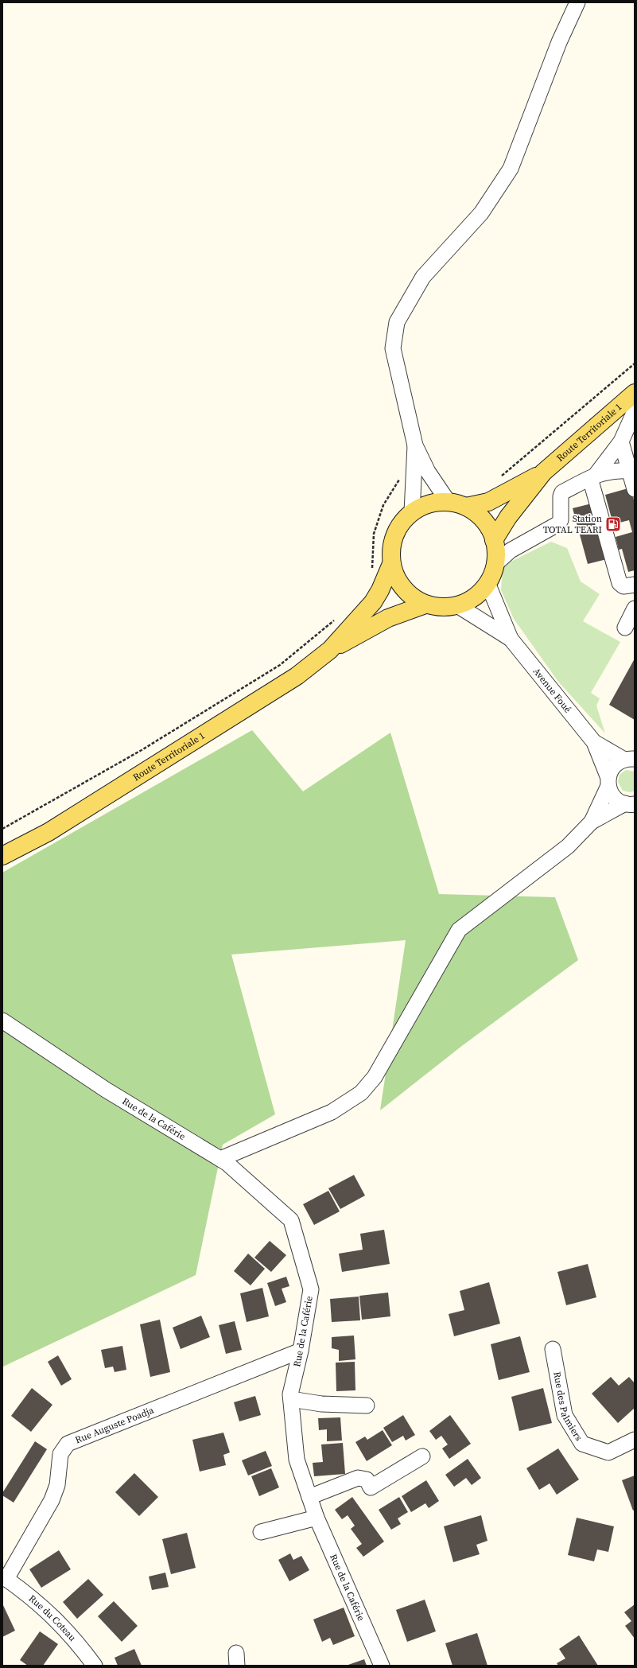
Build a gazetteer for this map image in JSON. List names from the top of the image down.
{
  "streets": {
    "main road": ["Route Territoriale 1"],
    "street": [
      "Avenue Foué",
      "Rue de la Caférie",
      "Rue des Palmiers",
      "Rue Auguste Poadja",
      "Rue du Coteau"
    ]
  },
  "crossings": [
    ["Route Territoriale 1", "Avenue Foué"],
    ["Rue de la Caférie", "Rue Auguste Poadja"],
    ["Rue Auguste Poadja", "Rue du Coteau"]
  ],
  "places": {
    "fuel station": ["Station TOTAL TEARI"]
  }
}
